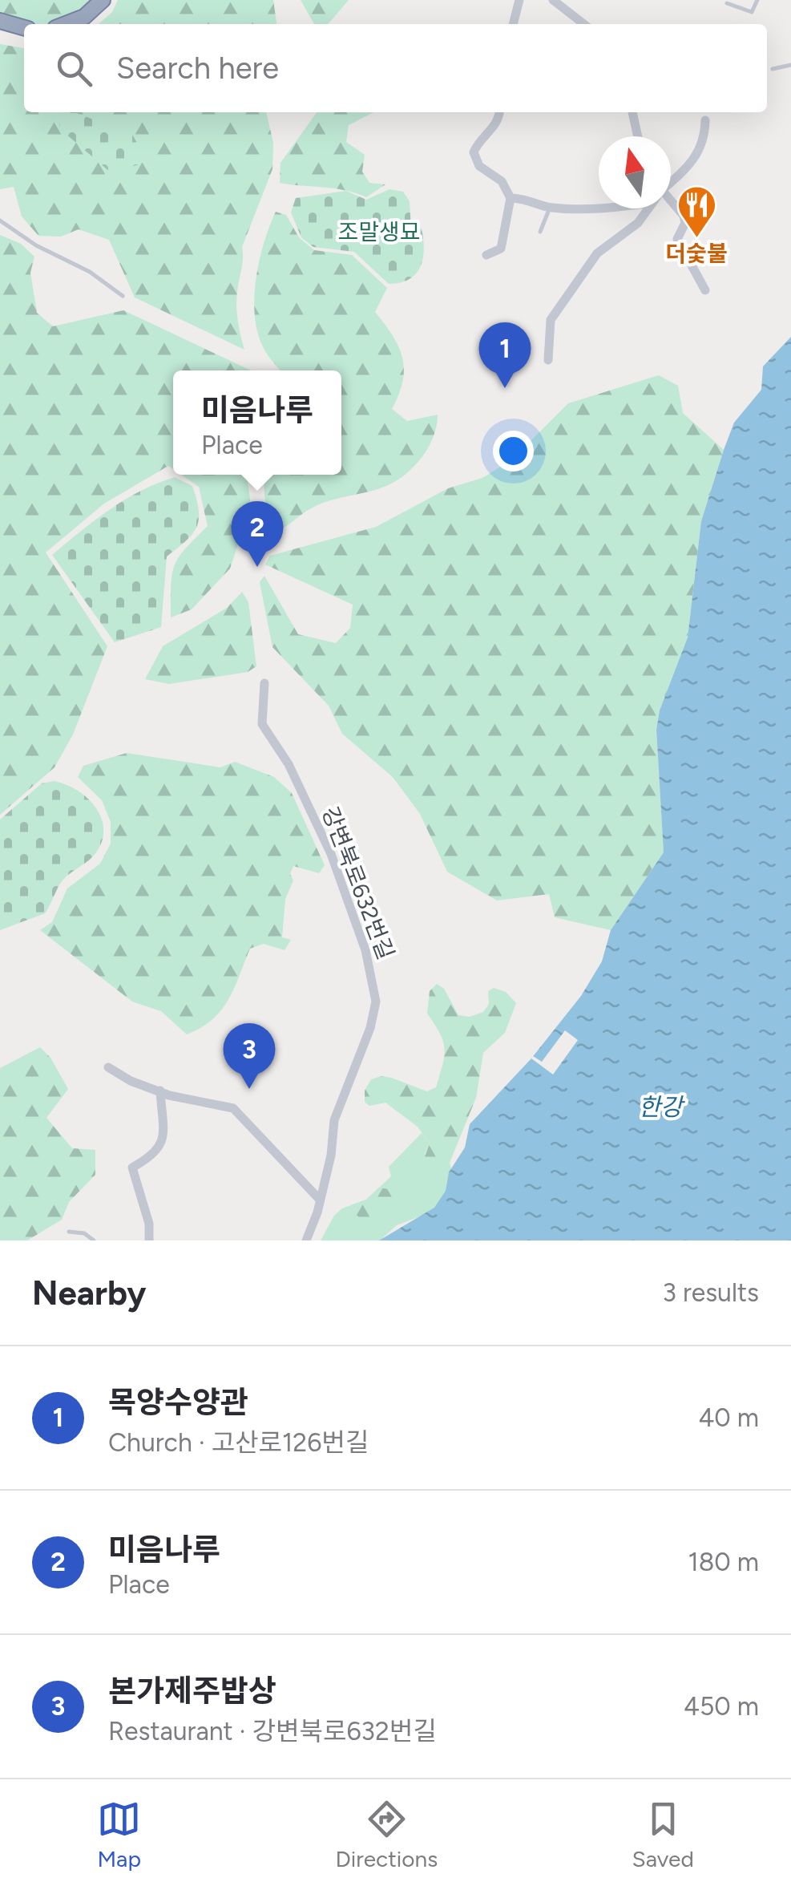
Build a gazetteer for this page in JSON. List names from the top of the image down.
{
  "streets": {
    "street": ["강변북로632번길"]
  },
  "water": ["한강"],
  "parks": ["조말생묘"],
  "places": {
    "restaurant": ["더숯불"]
  },
  "north": "top",
  "page": {
    "search": "Search here",
    "pins": ["1", "2", "3"],
    "popup": ["미음나루", "Place"],
    "heading": ["Nearby", "3 results"],
    "list": [
      {
        "mark": "1",
        "name": "목양수양관",
        "note": "Church · 고산로126번길",
        "value": "40 m"
      },
      {
        "mark": "2",
        "name": "미음나루",
        "note": "Place",
        "value": "180 m"
      },
      {
        "mark": "3",
        "name": "본가제주밥상",
        "note": "Restaurant · 강변북로632번길",
        "value": "450 m"
      }
    ],
    "nav": ["Map", "Directions", "Saved"]
  }
}
